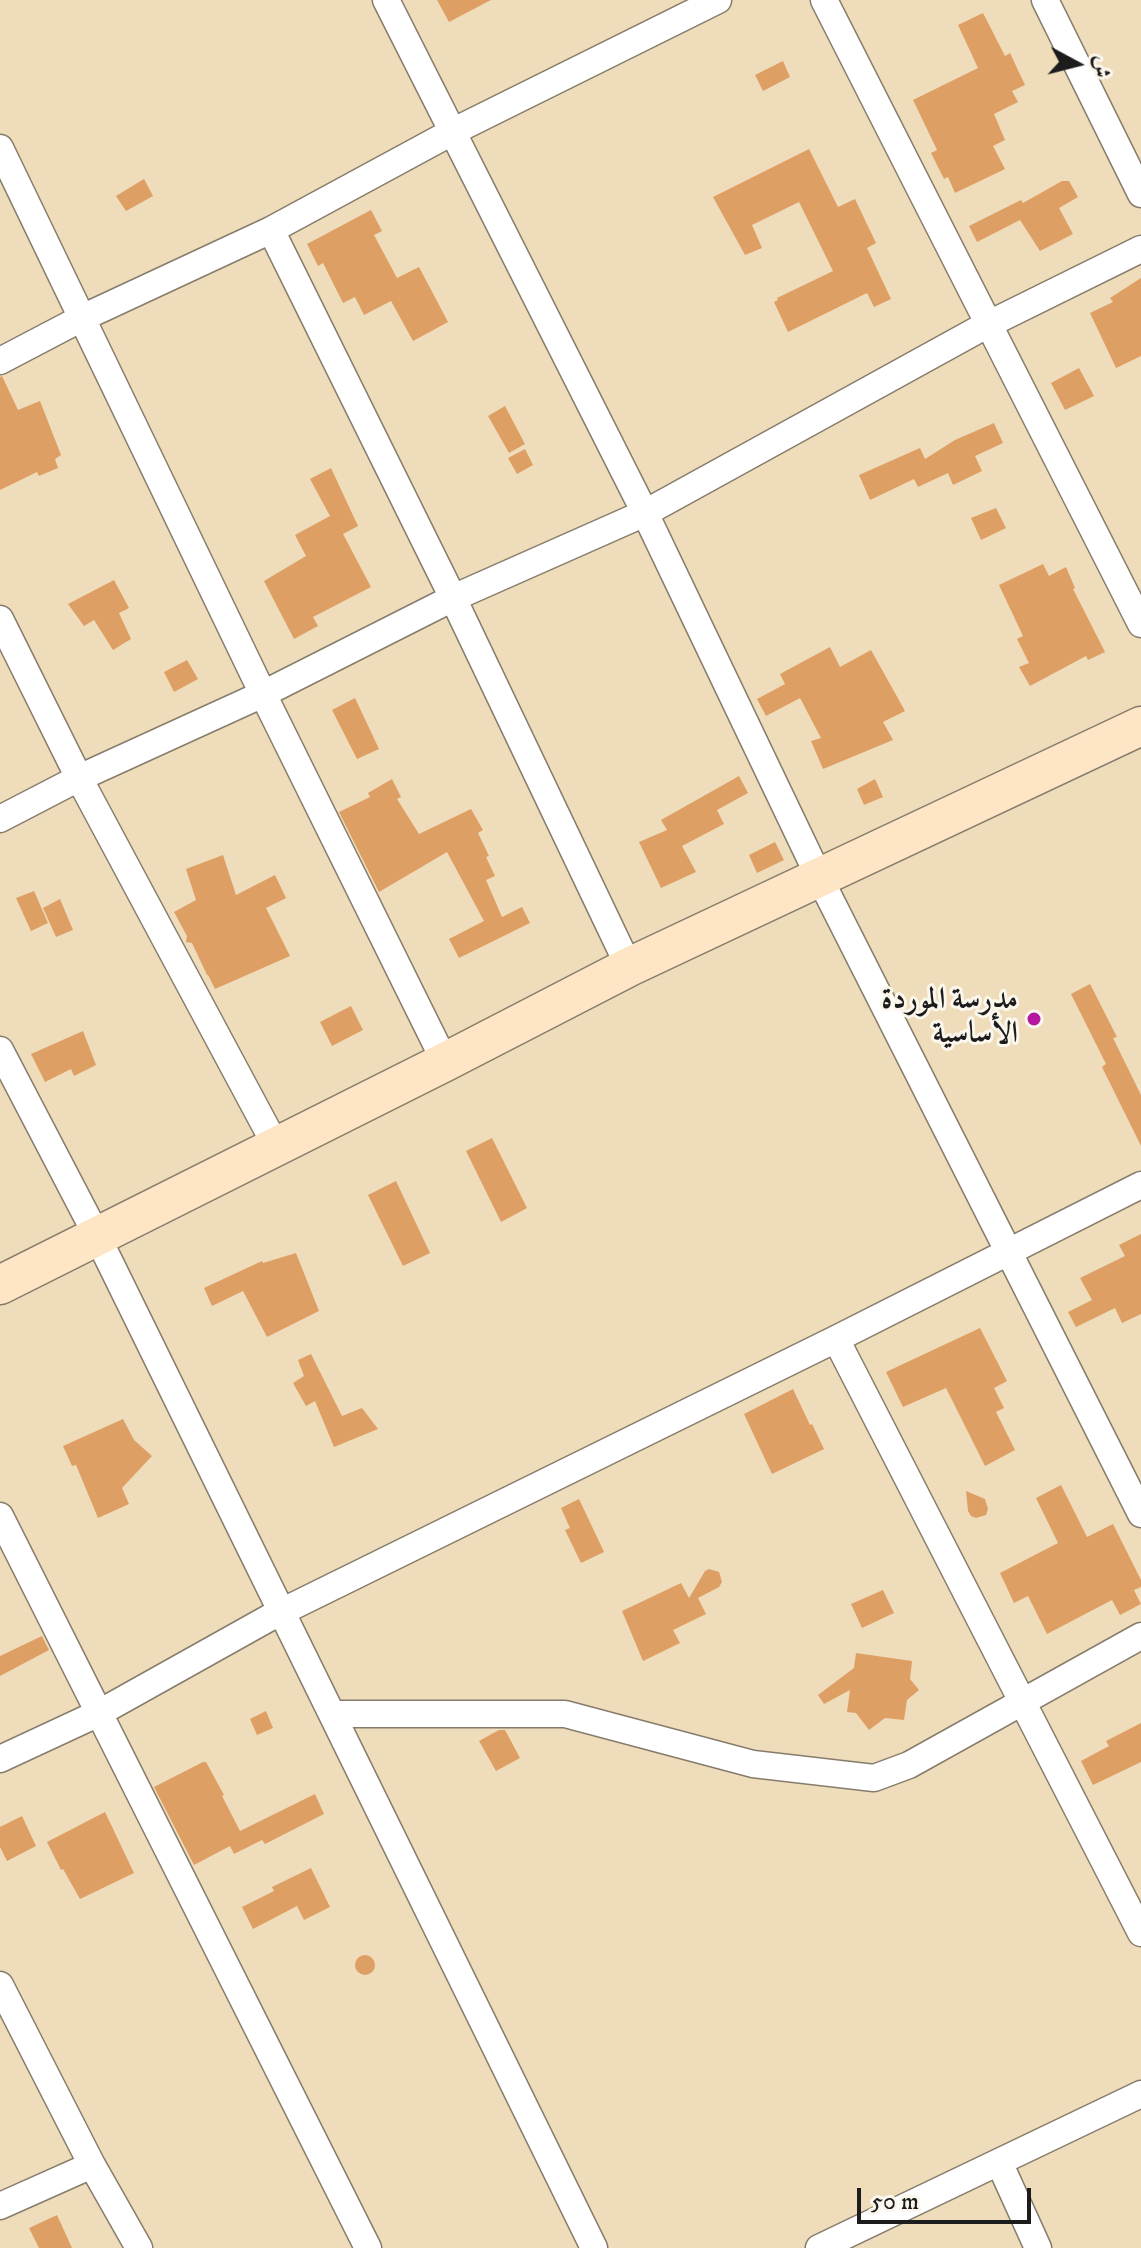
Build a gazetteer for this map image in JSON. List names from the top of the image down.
{
  "places": ["مدرسة الموردة الأساسية"],
  "scale_bar": "50 m",
  "north": "right"
}
